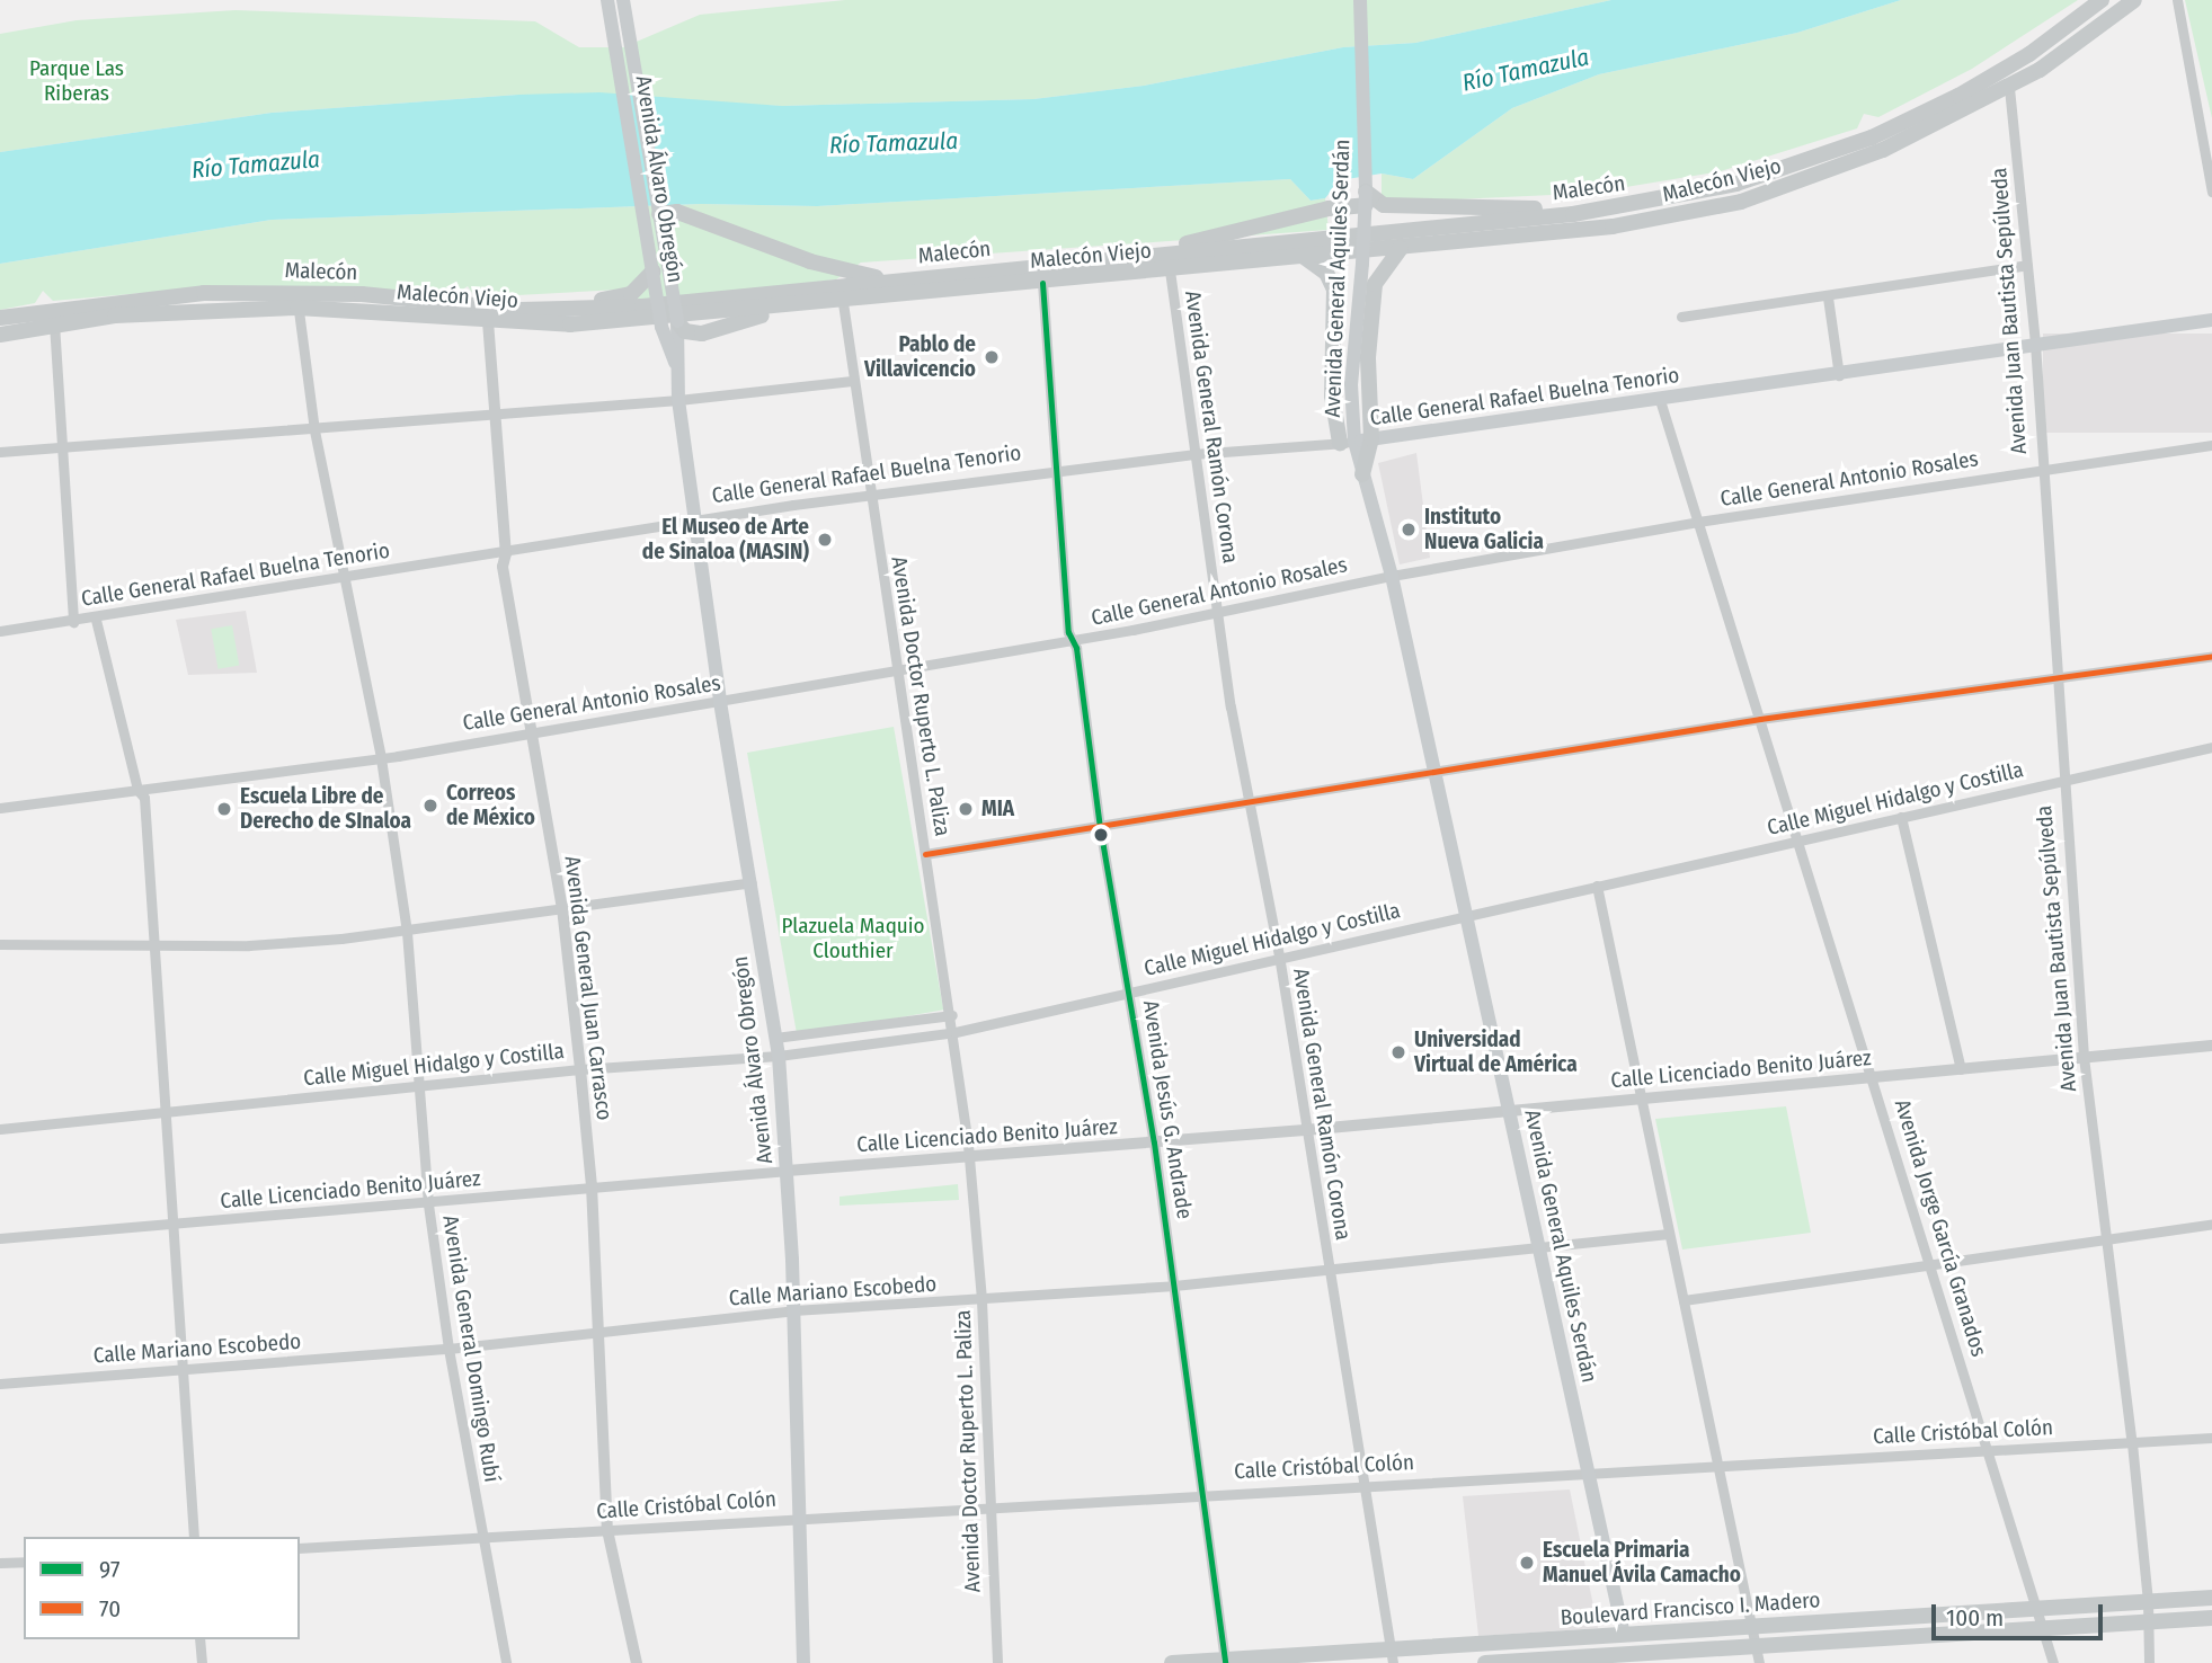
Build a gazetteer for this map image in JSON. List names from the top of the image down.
{
  "streets": {
    "main road": [
      "Avenida Álvaro Obregón",
      "Malecón Viejo",
      "Malecón",
      "Avenida General Aquiles Serdán",
      "Calle General Rafael Buelna Tenorio",
      "Boulevard Francisco I. Madero"
    ],
    "street": [
      "Avenida Juan Bautista Sepúlveda",
      "Avenida General Ramón Corona",
      "Calle General Antonio Rosales",
      "Avenida Doctor Ruperto L. Paliza",
      "Calle Miguel Hidalgo y Costilla",
      "Avenida General Juan Carrasco",
      "Calle Licenciado Benito Juárez",
      "Avenida Jesús G. Andrade",
      "Avenida Jorge García Granados",
      "Calle Mariano Escobedo",
      "Avenida General Domingo Rubí",
      "Calle Cristóbal Colón"
    ]
  },
  "crossings": [
    ["Avenida Álvaro Obregón", "Calle General Rafael Buelna Tenorio"],
    ["Avenida Álvaro Obregón", "Calle General Antonio Rosales"],
    ["Avenida Álvaro Obregón", "Calle Miguel Hidalgo y Costilla"],
    ["Avenida Álvaro Obregón", "Calle Licenciado Benito Juárez"],
    ["Avenida Álvaro Obregón", "Calle Mariano Escobedo"],
    ["Avenida Álvaro Obregón", "Calle Cristóbal Colón"],
    ["Malecón Viejo", "Malecón"],
    ["Malecón Viejo", "Avenida Juan Bautista Sepúlveda"],
    ["Malecón Viejo", "Avenida General Ramón Corona"],
    ["Malecón Viejo", "Avenida Doctor Ruperto L. Paliza"],
    ["Malecón Viejo", "Avenida General Juan Carrasco"],
    ["Malecón Viejo", "Avenida Jesús G. Andrade"],
    ["Malecón Viejo", "Avenida General Domingo Rubí"],
    ["Malecón", "Avenida Doctor Ruperto L. Paliza"],
    ["Malecón", "Avenida General Domingo Rubí"],
    ["Avenida General Aquiles Serdán", "Calle General Rafael Buelna Tenorio"],
    ["Avenida General Aquiles Serdán", "Calle General Antonio Rosales"],
    ["Avenida General Aquiles Serdán", "Calle Miguel Hidalgo y Costilla"],
    ["Avenida General Aquiles Serdán", "Calle Licenciado Benito Juárez"],
    ["Avenida General Aquiles Serdán", "Calle Mariano Escobedo"],
    ["Avenida General Aquiles Serdán", "Calle Cristóbal Colón"],
    ["Avenida General Aquiles Serdán", "Boulevard Francisco I. Madero"],
    ["Avenida Juan Bautista Sepúlveda", "Calle General Rafael Buelna Tenorio"],
    ["Avenida Juan Bautista Sepúlveda", "Calle General Antonio Rosales"],
    ["Avenida Juan Bautista Sepúlveda", "Calle Miguel Hidalgo y Costilla"],
    ["Avenida Juan Bautista Sepúlveda", "Calle Licenciado Benito Juárez"],
    ["Avenida Juan Bautista Sepúlveda", "Calle Cristóbal Colón"],
    ["Avenida Juan Bautista Sepúlveda", "Boulevard Francisco I. Madero"],
    ["Calle General Rafael Buelna Tenorio", "Avenida General Ramón Corona"],
    ["Calle General Rafael Buelna Tenorio", "Avenida Doctor Ruperto L. Paliza"],
    ["Calle General Rafael Buelna Tenorio", "Avenida General Juan Carrasco"],
    ["Calle General Rafael Buelna Tenorio", "Avenida Jesús G. Andrade"],
    ["Calle General Rafael Buelna Tenorio", "Avenida Jorge García Granados"],
    ["Calle General Rafael Buelna Tenorio", "Avenida General Domingo Rubí"],
    ["Avenida General Ramón Corona", "Calle General Antonio Rosales"],
    ["Avenida General Ramón Corona", "Calle Miguel Hidalgo y Costilla"],
    ["Avenida General Ramón Corona", "Calle Licenciado Benito Juárez"],
    ["Avenida General Ramón Corona", "Calle Mariano Escobedo"],
    ["Avenida General Ramón Corona", "Calle Cristóbal Colón"],
    ["Avenida General Ramón Corona", "Boulevard Francisco I. Madero"],
    ["Calle General Antonio Rosales", "Avenida Doctor Ruperto L. Paliza"],
    ["Calle General Antonio Rosales", "Avenida General Juan Carrasco"],
    ["Calle General Antonio Rosales", "Avenida Jesús G. Andrade"],
    ["Calle General Antonio Rosales", "Avenida Jorge García Granados"],
    ["Calle General Antonio Rosales", "Avenida General Domingo Rubí"],
    ["Avenida Doctor Ruperto L. Paliza", "Calle Miguel Hidalgo y Costilla"],
    ["Avenida Doctor Ruperto L. Paliza", "Calle Licenciado Benito Juárez"],
    ["Avenida Doctor Ruperto L. Paliza", "Calle Mariano Escobedo"],
    ["Avenida Doctor Ruperto L. Paliza", "Calle Cristóbal Colón"],
    ["Calle Miguel Hidalgo y Costilla", "Avenida General Juan Carrasco"],
    ["Calle Miguel Hidalgo y Costilla", "Avenida Jesús G. Andrade"],
    ["Calle Miguel Hidalgo y Costilla", "Avenida Jorge García Granados"],
    ["Calle Miguel Hidalgo y Costilla", "Avenida General Domingo Rubí"],
    ["Avenida General Juan Carrasco", "Calle Licenciado Benito Juárez"],
    ["Avenida General Juan Carrasco", "Calle Mariano Escobedo"],
    ["Avenida General Juan Carrasco", "Calle Cristóbal Colón"],
    ["Calle Licenciado Benito Juárez", "Avenida Jesús G. Andrade"],
    ["Calle Licenciado Benito Juárez", "Avenida Jorge García Granados"],
    ["Calle Licenciado Benito Juárez", "Avenida General Domingo Rubí"],
    ["Avenida Jesús G. Andrade", "Calle Mariano Escobedo"],
    ["Avenida Jesús G. Andrade", "Calle Cristóbal Colón"],
    ["Avenida Jesús G. Andrade", "Boulevard Francisco I. Madero"],
    ["Avenida Jorge García Granados", "Calle Cristóbal Colón"],
    ["Avenida Jorge García Granados", "Boulevard Francisco I. Madero"],
    ["Calle Mariano Escobedo", "Avenida General Domingo Rubí"],
    ["Avenida General Domingo Rubí", "Calle Cristóbal Colón"]
  ],
  "water": ["Río Tamazula"],
  "parks": ["Parque Las Riberas", "Plazuela Maquio Clouthier"],
  "places": [
    "Pablo de Villavicencio",
    "Instituto Nueva Galicia",
    "El Museo de Arte de Sinaloa (MASIN)",
    "Correos de México",
    "Escuela Libre de Derecho de SInaloa",
    "MIA",
    "Universidad Virtual de América",
    "Escuela Primaria Manuel Ávila Camacho"
  ],
  "lines": ["transit line 97", "transit line 70"],
  "legend": ["97", "70"],
  "scale_bar": "100 m"
}
